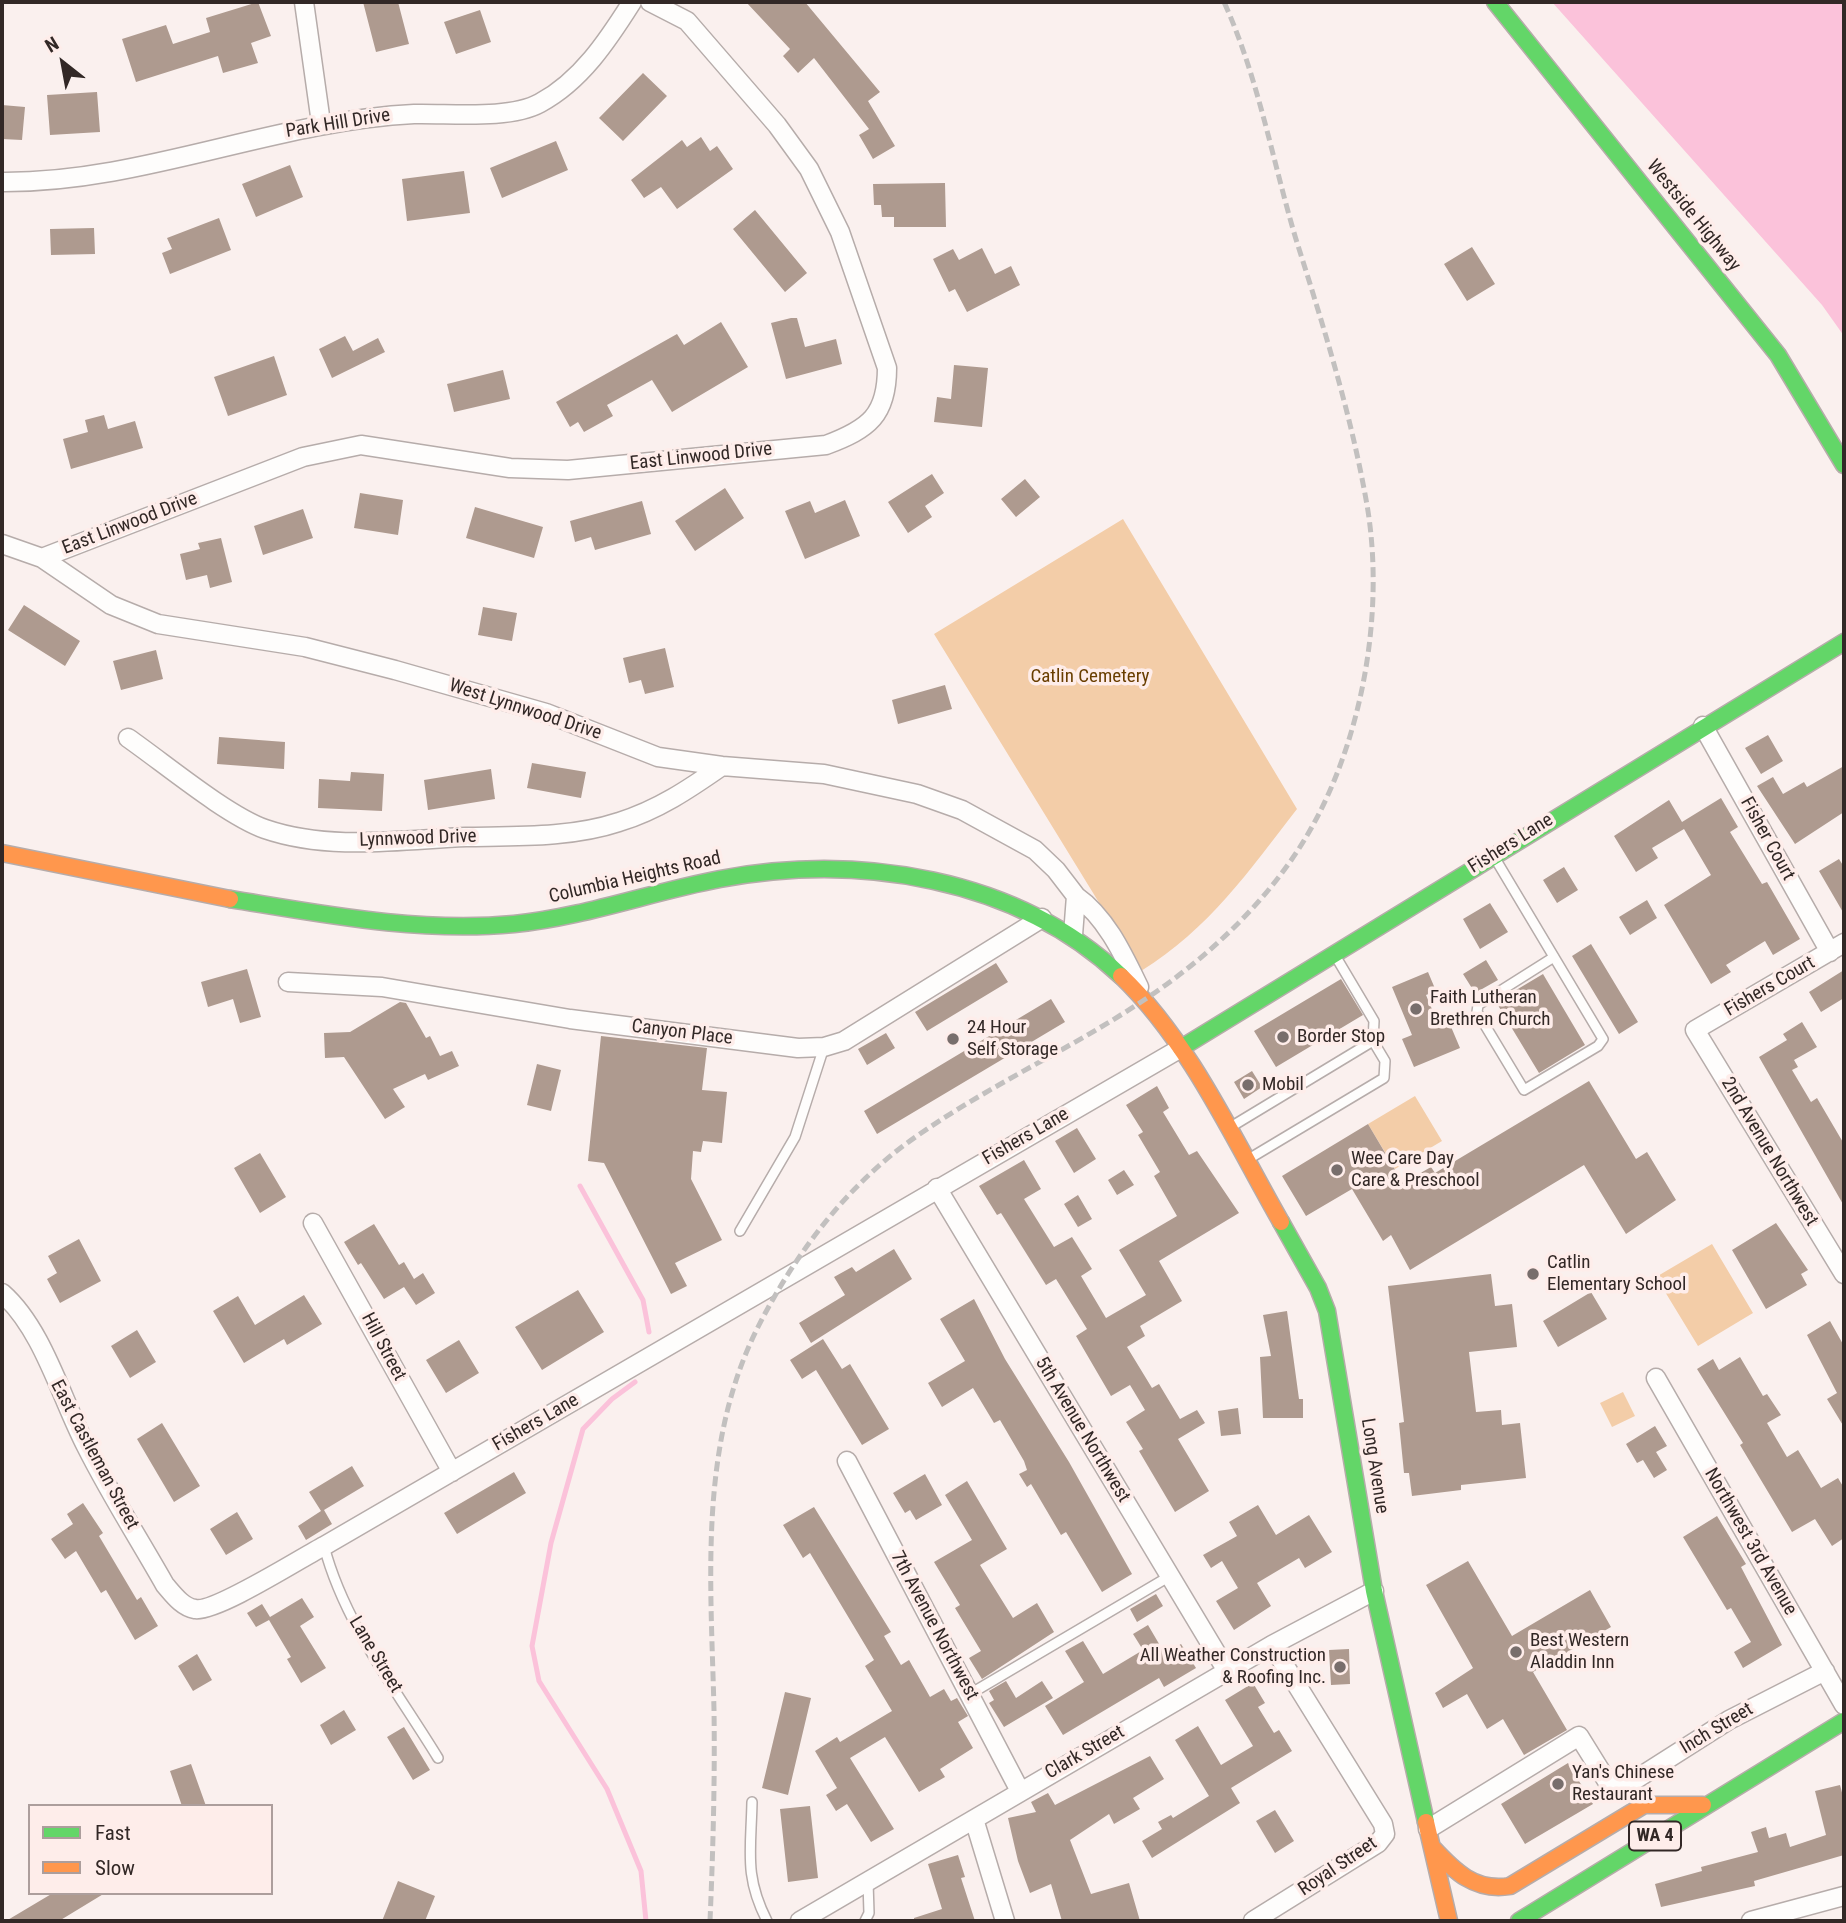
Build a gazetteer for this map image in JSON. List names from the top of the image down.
{
  "streets": {
    "street": [
      "Park Hill Drive",
      "Westside Highway",
      "East Linwood Drive",
      "West Lynnwood Drive",
      "Lynnwood Drive",
      "Fisher Court",
      "Fishers Lane",
      "Columbia Heights Road",
      "Fishers Court",
      "Canyon Place",
      "2nd Avenue Northwest",
      "Hill Street",
      "5th Avenue Northwest",
      "East Castleman Street",
      "Long Avenue",
      "Northwest 3rd Avenue",
      "7th Avenue Northwest",
      "Inch Street",
      "Clark Street",
      "WA 4",
      "Royal Street"
    ],
    "lane": ["Lane Street"]
  },
  "crossings": [
    ["East Linwood Drive", "West Lynnwood Drive"],
    ["West Lynnwood Drive", "Lynnwood Drive"],
    ["West Lynnwood Drive", "Columbia Heights Road"],
    ["Fisher Court", "Fishers Lane"],
    ["Fisher Court", "Fishers Court"],
    ["Fishers Lane", "Columbia Heights Road"],
    ["Fishers Lane", "Hill Street"],
    ["Fishers Lane", "5th Avenue Northwest"],
    ["Fishers Lane", "East Castleman Street"],
    ["Fishers Lane", "Long Avenue"],
    ["Fishers Lane", "Lane Street"],
    ["Columbia Heights Road", "Canyon Place"],
    ["Columbia Heights Road", "Long Avenue"],
    ["Fishers Court", "2nd Avenue Northwest"],
    ["5th Avenue Northwest", "Clark Street"],
    ["Long Avenue", "Inch Street"],
    ["Long Avenue", "Clark Street"],
    ["Northwest 3rd Avenue", "Inch Street"],
    ["7th Avenue Northwest", "Clark Street"],
    ["Clark Street", "Royal Street"]
  ],
  "parks": ["Catlin Cemetery"],
  "places": [
    "Faith Lutheran Brethren Church",
    "Border Stop",
    "24 Hour Self Storage",
    "Mobil",
    "Wee Care Day Care & Preschool",
    "Catlin Elementary School",
    "Best Western Aladdin Inn",
    "All Weather Construction & Roofing Inc.",
    "Yan's Chinese Restaurant"
  ],
  "legend": ["Fast", "Slow"],
  "north": "top left"
}
